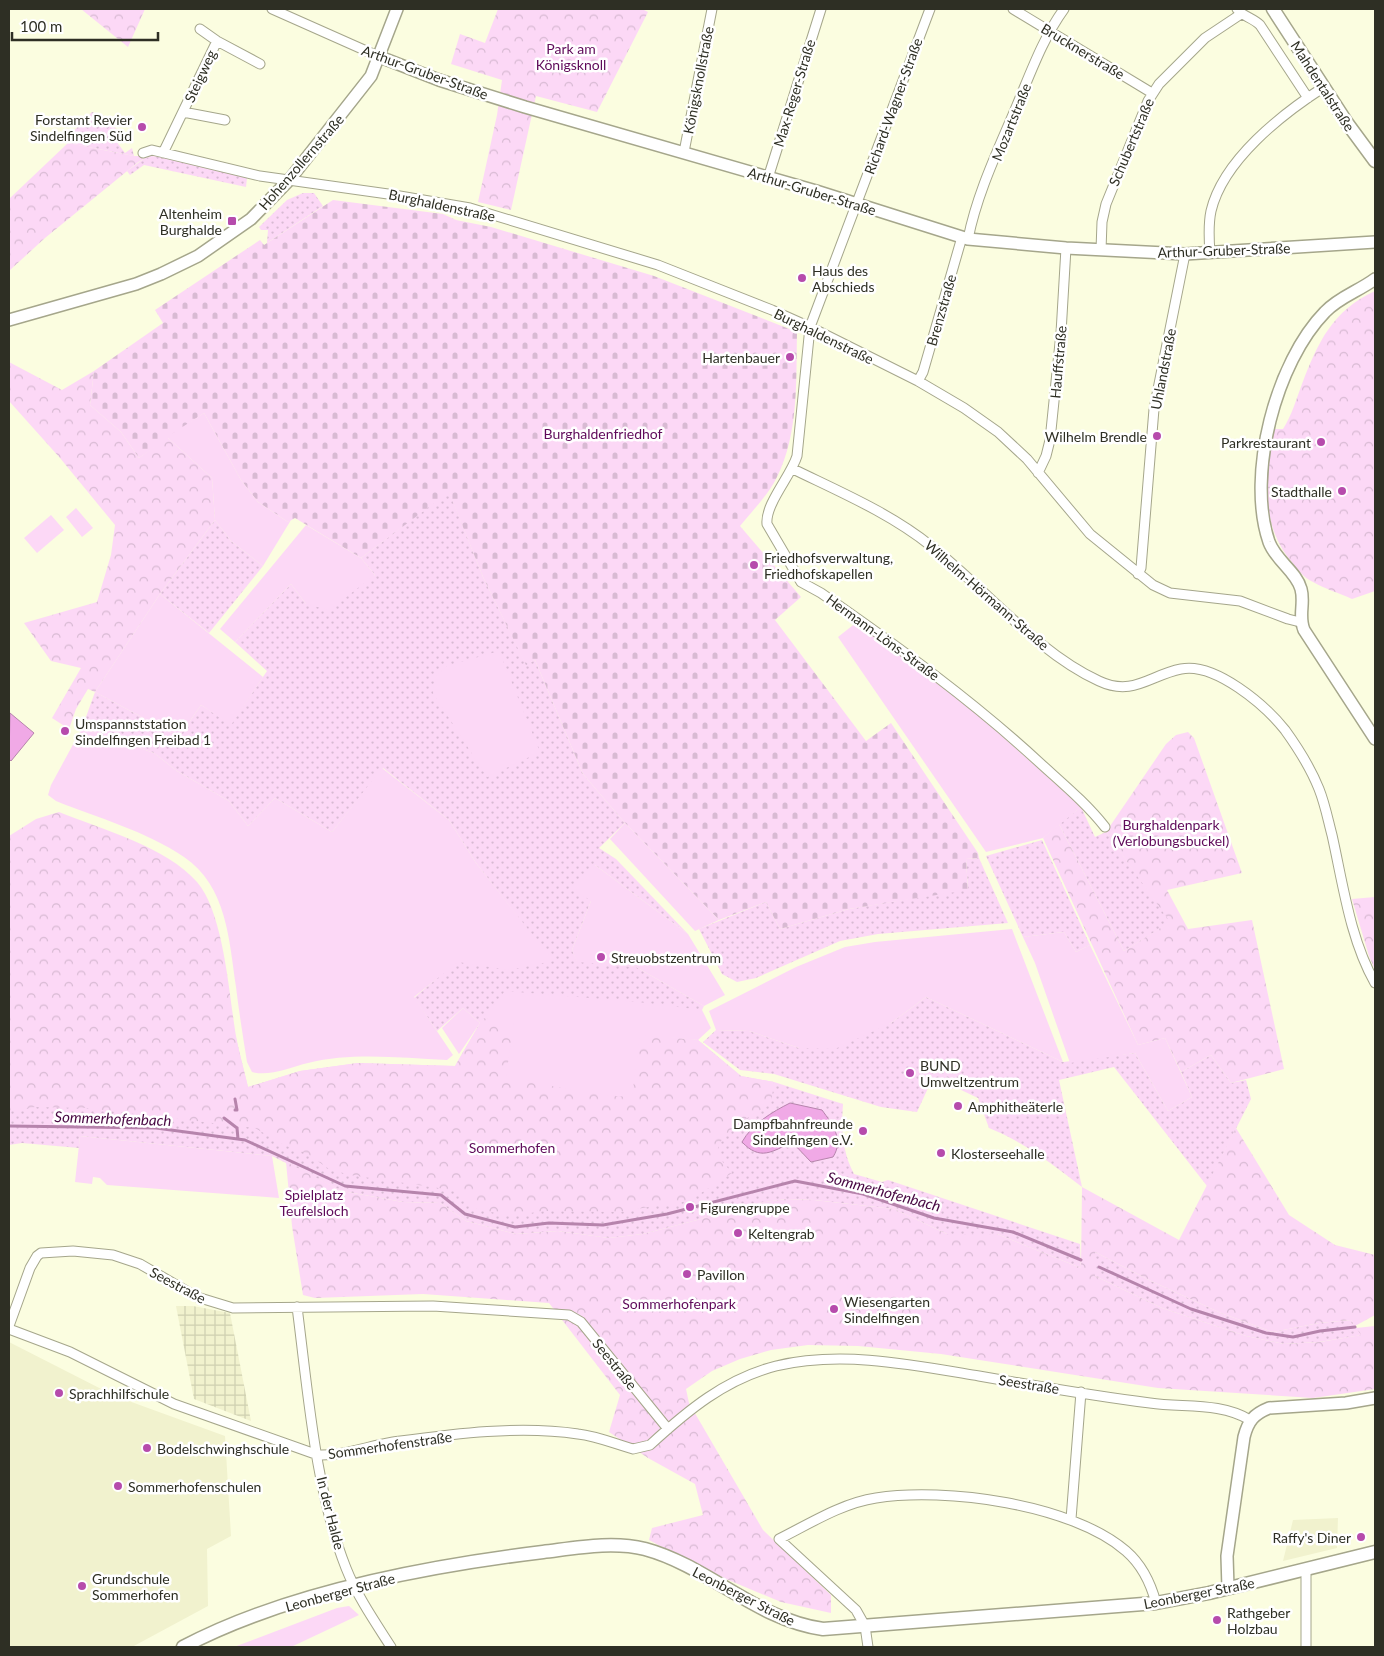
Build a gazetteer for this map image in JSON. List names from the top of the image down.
{
  "streets": {
    "main road": ["Mahdentalstraße", "Leonberger Straße"],
    "street": [
      "Brucknerstraße",
      "Arthur-Gruber-Straße",
      "Steigweg",
      "Königsknollstraße",
      "Max-Reger-Straße",
      "Richard-Wagner-Straße",
      "Mozartstraße",
      "Schubertstraße",
      "Hohenzollernstraße",
      "Burghaldenstraße",
      "Brenzstraße",
      "Hauffstraße",
      "Uhlandstraße",
      "Wilhelm-Hörmann-Straße",
      "Hermann-Löns-Straße",
      "Seestraße",
      "Sommerhofenstraße",
      "In der Halde"
    ]
  },
  "crossings": [
    ["Brucknerstraße", "Mozartstraße"],
    ["Brucknerstraße", "Schubertstraße"],
    ["Arthur-Gruber-Straße", "Königsknollstraße"],
    ["Arthur-Gruber-Straße", "Max-Reger-Straße"],
    ["Arthur-Gruber-Straße", "Richard-Wagner-Straße"],
    ["Arthur-Gruber-Straße", "Mozartstraße"],
    ["Arthur-Gruber-Straße", "Schubertstraße"],
    ["Arthur-Gruber-Straße", "Hohenzollernstraße"],
    ["Arthur-Gruber-Straße", "Brenzstraße"],
    ["Arthur-Gruber-Straße", "Hauffstraße"],
    ["Arthur-Gruber-Straße", "Uhlandstraße"],
    ["Arthur-Gruber-Straße", "Hermann-Löns-Straße"],
    ["Steigweg", "Burghaldenstraße"],
    ["Mahdentalstraße", "Schubertstraße"],
    ["Richard-Wagner-Straße", "Hermann-Löns-Straße"],
    ["Mozartstraße", "Brenzstraße"],
    ["Hohenzollernstraße", "Burghaldenstraße"],
    ["Burghaldenstraße", "Brenzstraße"],
    ["Burghaldenstraße", "Hauffstraße"],
    ["Burghaldenstraße", "Uhlandstraße"],
    ["Burghaldenstraße", "Hermann-Löns-Straße"],
    ["Wilhelm-Hörmann-Straße", "Hermann-Löns-Straße"],
    ["Seestraße", "Sommerhofenstraße"],
    ["Seestraße", "In der Halde"],
    ["Sommerhofenstraße", "In der Halde"],
    ["In der Halde", "Leonberger Straße"]
  ],
  "water": ["Sommerhofenbach"],
  "parks": [
    "Park am Königsknoll",
    "Burghaldenfriedhof",
    "Burghaldenpark (Verlobungsbuckel)",
    "Sommerhofen",
    "Spielplatz Teufelsloch",
    "Sommerhofenpark"
  ],
  "places": {
    "other": [
      "Forstamt Revier Sindelfingen Süd",
      "Haus des Abschieds",
      "Hartenbauer",
      "Wilhelm Brendle",
      "Parkrestaurant",
      "Stadthalle",
      "Friedhofsverwaltung, Friedhofskapellen",
      "Umspannststation Sindelfingen Freibad 1",
      "Streuobstzentrum",
      "BUND Umweltzentrum",
      "Amphitheäterle",
      "Dampfbahnfreunde Sindelfingen e.V.",
      "Klosterseehalle",
      "Figurengruppe",
      "Keltengrab",
      "Pavillon",
      "Wiesengarten Sindelfingen",
      "Sprachhilfschule",
      "Bodelschwinghschule",
      "Sommerhofenschulen",
      "Raffy's Diner",
      "Grundschule Sommerhofen",
      "Rathgeber Holzbau"
    ],
    "transit": ["Altenheim Burghalde"]
  },
  "scale_bar": "100 m"
}
